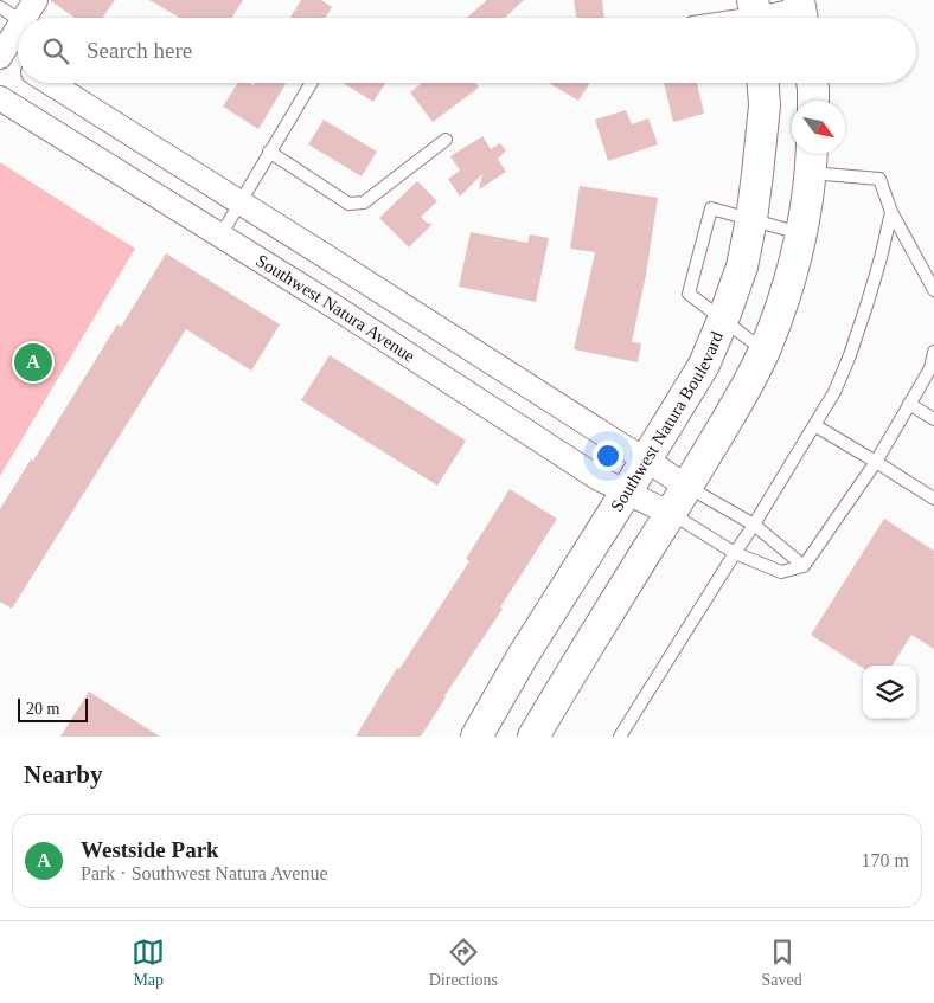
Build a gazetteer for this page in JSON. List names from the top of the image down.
{
  "streets": {
    "street": ["Southwest Natura Avenue", "Southwest Natura Boulevard"]
  },
  "crossings": [
    ["Southwest Natura Avenue", "Southwest Natura Boulevard"]
  ],
  "scale_bar": "20 m",
  "north": "bottom right",
  "page": {
    "search": "Search here",
    "pins": "A",
    "scale": "20 m",
    "heading": "Nearby",
    "list": [
      {
        "mark": "A",
        "name": "Westside Park",
        "note": "Park · Southwest Natura Avenue",
        "value": "170 m"
      }
    ],
    "nav": ["Map", "Directions", "Saved"]
  }
}
